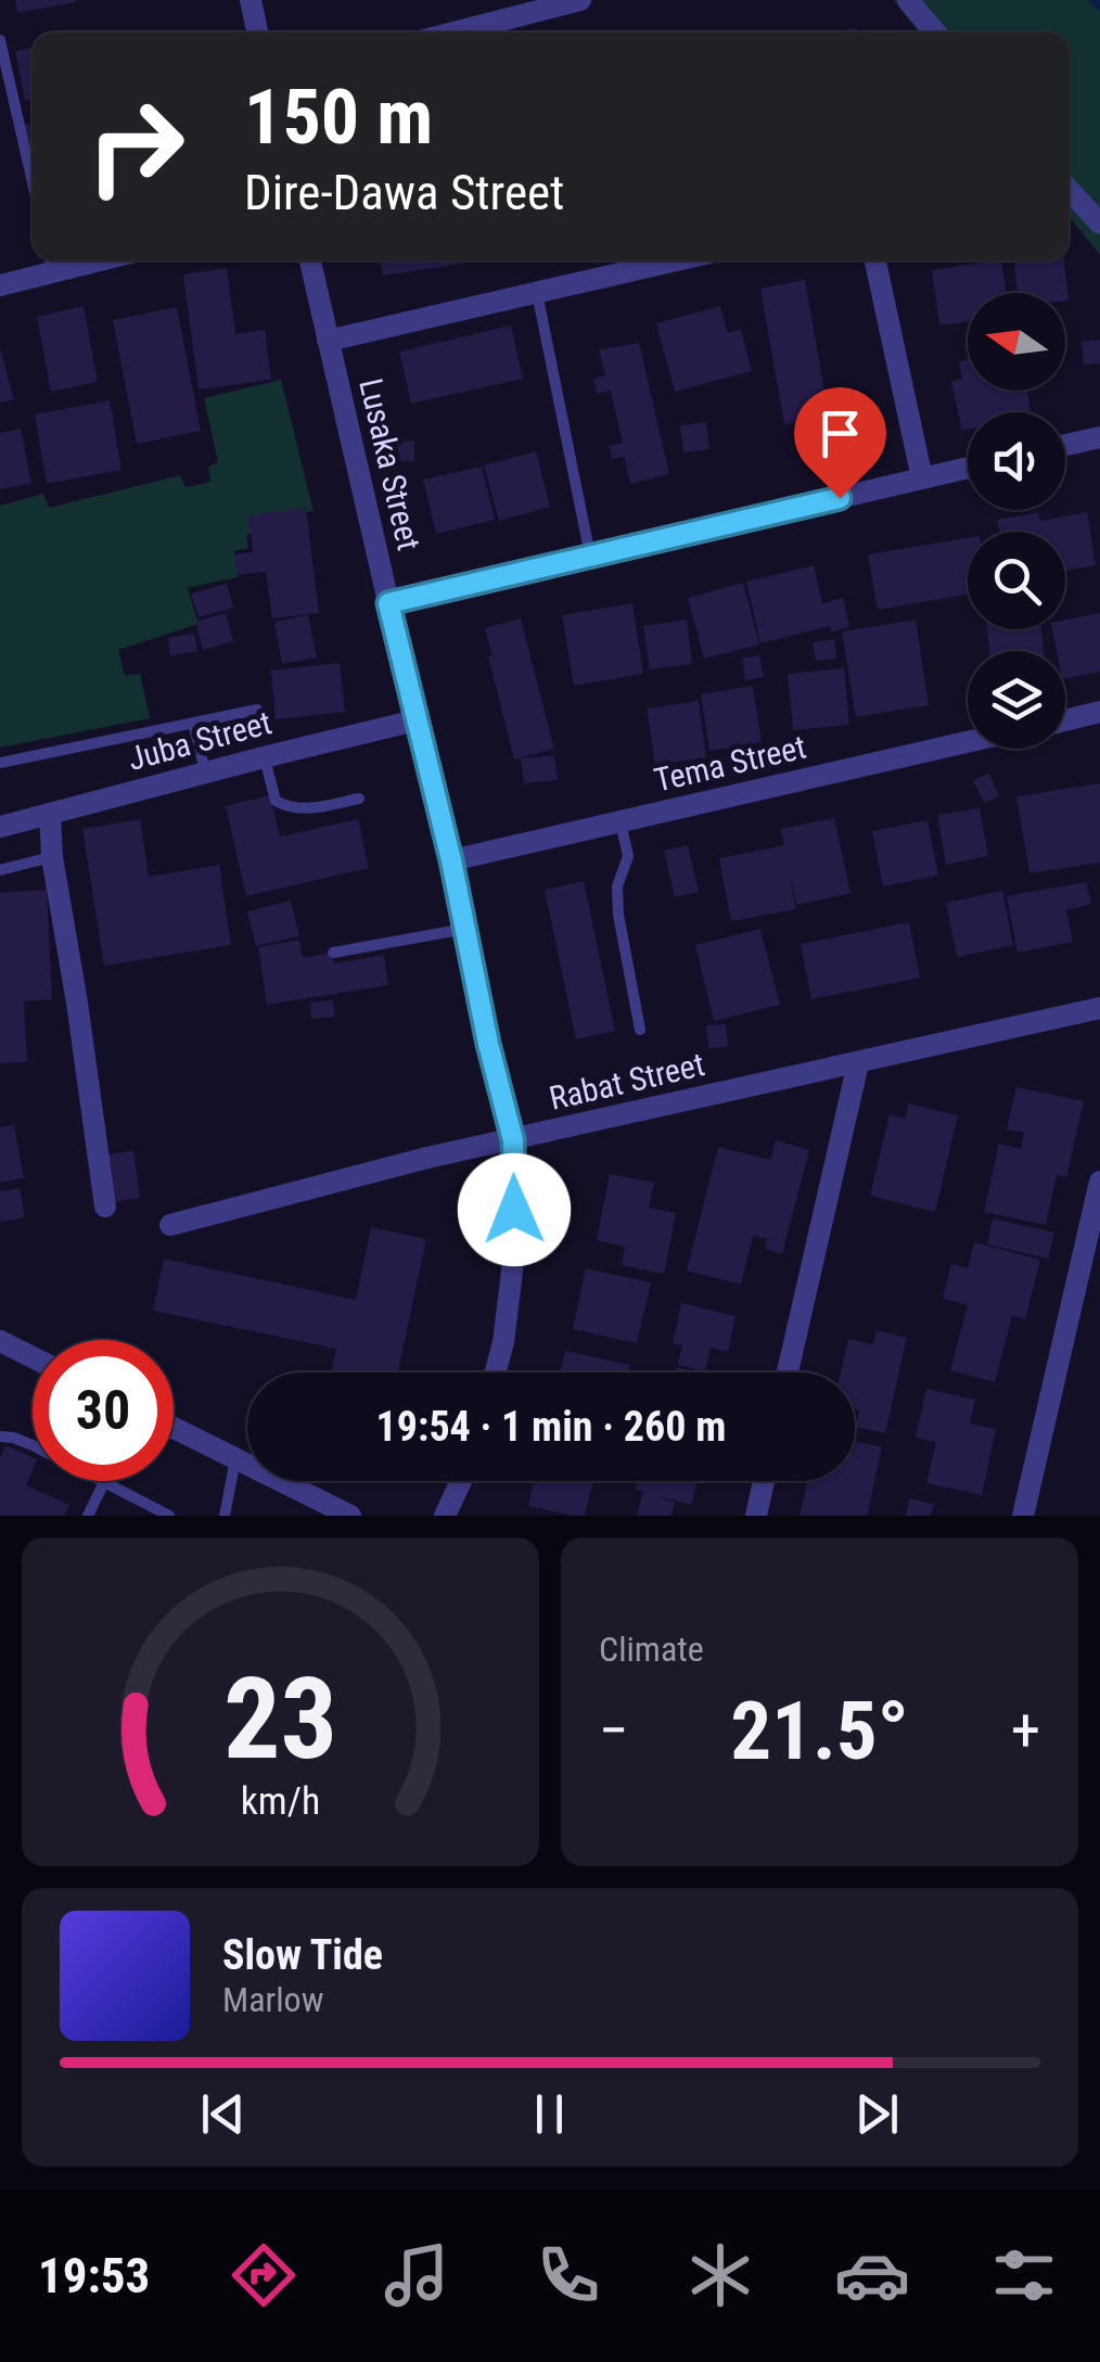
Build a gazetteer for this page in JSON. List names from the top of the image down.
{
  "streets": {
    "street": [
      "Lusaka Street",
      "Juba Street",
      "Tema Street",
      "Rabat Street"
    ]
  },
  "crossings": [
    ["Lusaka Street", "Juba Street"],
    ["Lusaka Street", "Tema Street"],
    ["Lusaka Street", "Rabat Street"]
  ],
  "north": "left",
  "page": {
    "turn": ["150 m", "Dire-Dawa Street"],
    "limit": "30",
    "trip": "19:54 · 1 min · 260 m",
    "tile": "Climate",
    "heat": ["−", "21.5°", "+"],
    "song": ["Slow Tide", "Marlow"],
    "tabs": "19:53",
    "gauge": ["23", "km/h"]
  }
}
